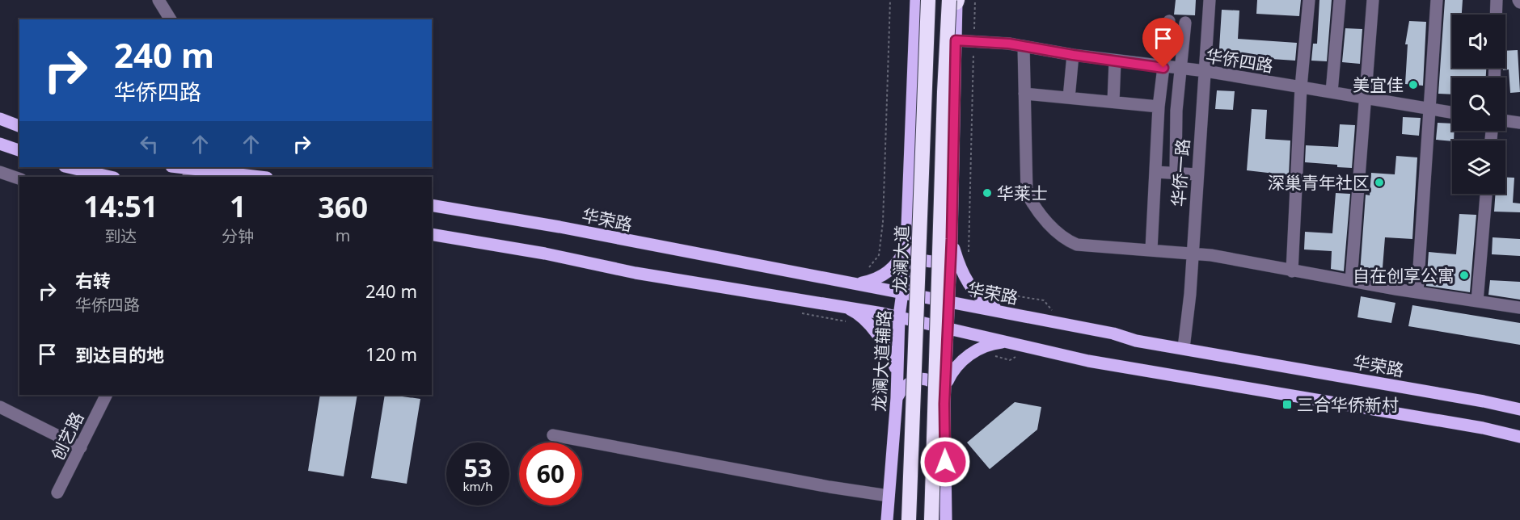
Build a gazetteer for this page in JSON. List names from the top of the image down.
{
  "streets": {
    "highway": ["龙澜大道"],
    "main road": ["华荣路", "龙澜大道辅路"],
    "street": ["华侨四路", "华侨一路", "创艺路"]
  },
  "crossings": [
    ["华侨四路", "华侨一路"],
    ["华侨一路", "华荣路"],
    ["华荣路", "龙澜大道辅路"]
  ],
  "places": {
    "other": [
      "美宜佳",
      "深巢青年社区",
      "华莱士",
      "自在创享公寓"
    ],
    "transit": ["三合华侨新村"]
  },
  "page": {
    "turn": ["240 m", "华侨四路"],
    "eta": [
      "14:51",
      "到达",
      "1",
      "分钟",
      "360",
      "m"
    ],
    "list": [
      {
        "name": "右转",
        "note": "华侨四路",
        "value": "240 m"
      },
      {
        "name": "到达目的地",
        "value": "120 m"
      }
    ],
    "speed": "53 km/h",
    "limit": "60"
  }
}
